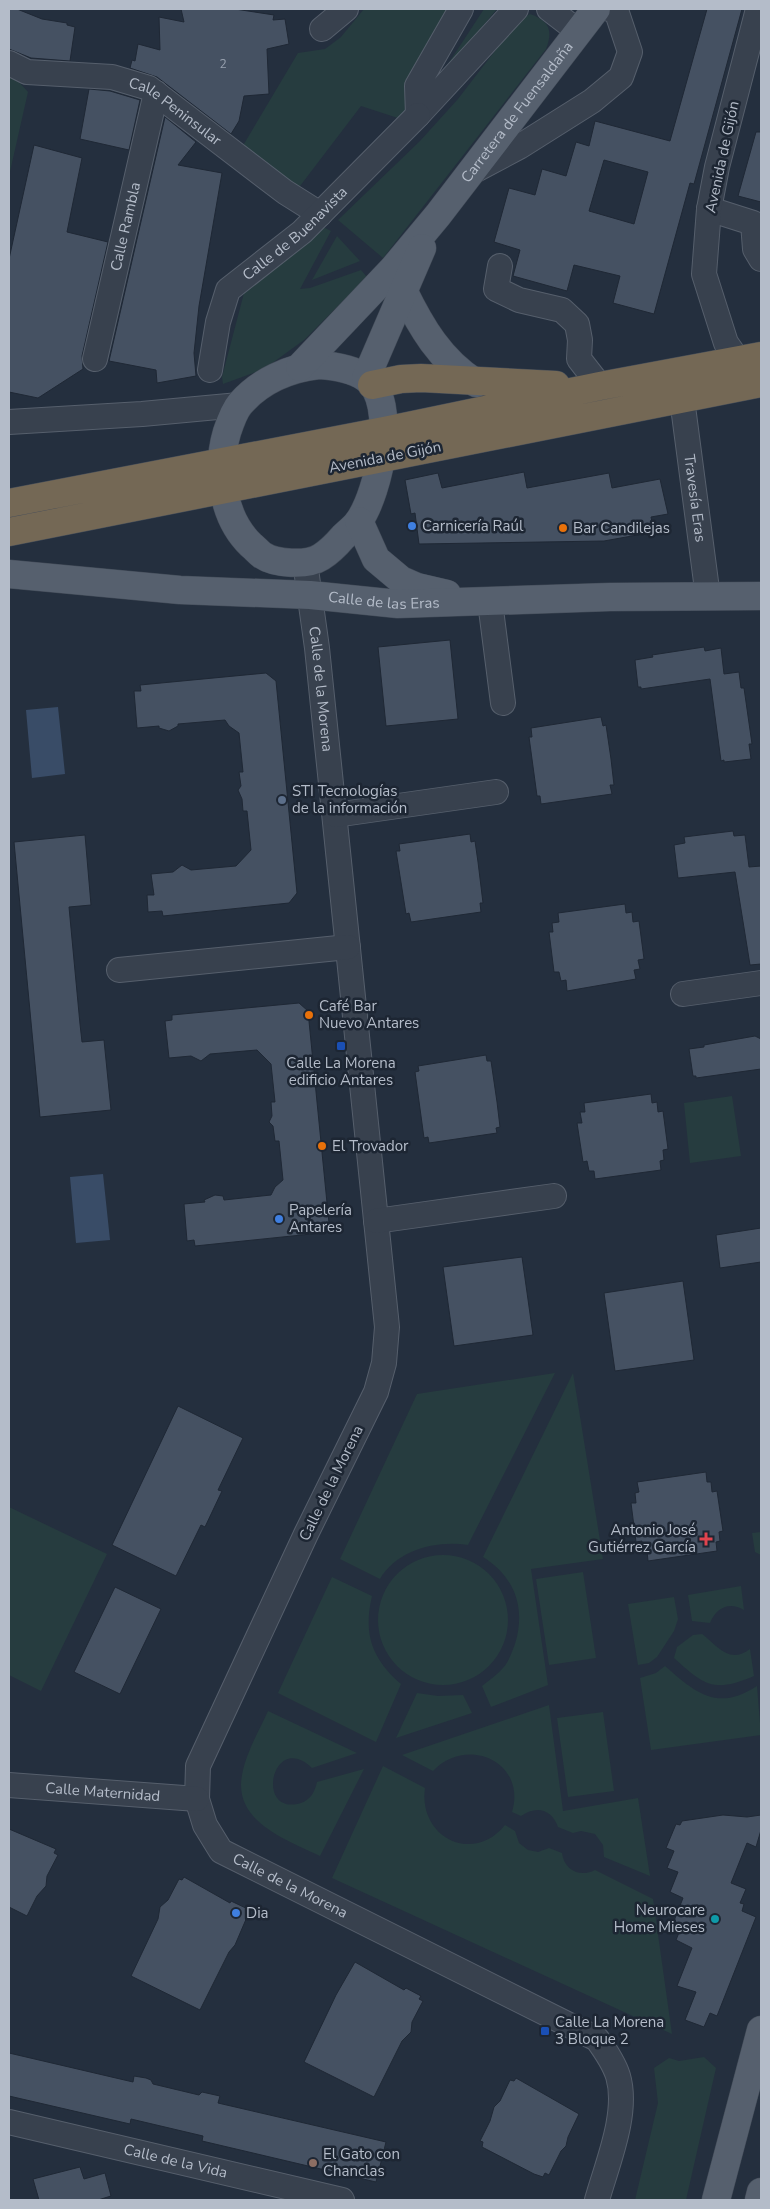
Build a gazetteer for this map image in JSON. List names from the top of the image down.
{
  "streets": {
    "highway": ["Avenida de Gijón"],
    "main road": ["Carretera de Fuensaldaña", "Calle de las Eras"],
    "street": [
      "Calle Peninsular",
      "Calle Rambla",
      "Calle de Buenavista",
      "Travesía Eras",
      "Calle de la Morena",
      "Calle Maternidad",
      "Calle de la Vida"
    ]
  },
  "crossings": [
    ["Calle Peninsular", "Calle Rambla"],
    ["Calle Peninsular", "Calle de Buenavista"],
    ["Avenida de Gijón", "Travesía Eras"],
    ["Travesía Eras", "Calle de las Eras"],
    ["Calle de las Eras", "Calle de la Morena"],
    ["Calle de la Morena", "Calle Maternidad"]
  ],
  "places": {
    "other": [
      "Carnicería Raúl",
      "Bar Candilejas",
      "STI Tecnologías de la información",
      "Café Bar Nuevo Antares",
      "El Trovador",
      "Papelería Antares",
      "Dia",
      "Neurocare Home Mieses",
      "El Gato con Chanclas"
    ],
    "transit": ["Calle La Morena edificio Antares", "Calle La Morena 3 Bloque 2"],
    "health": ["Antonio José Gutiérrez García"]
  },
  "house_numbers": ["2"]
}
